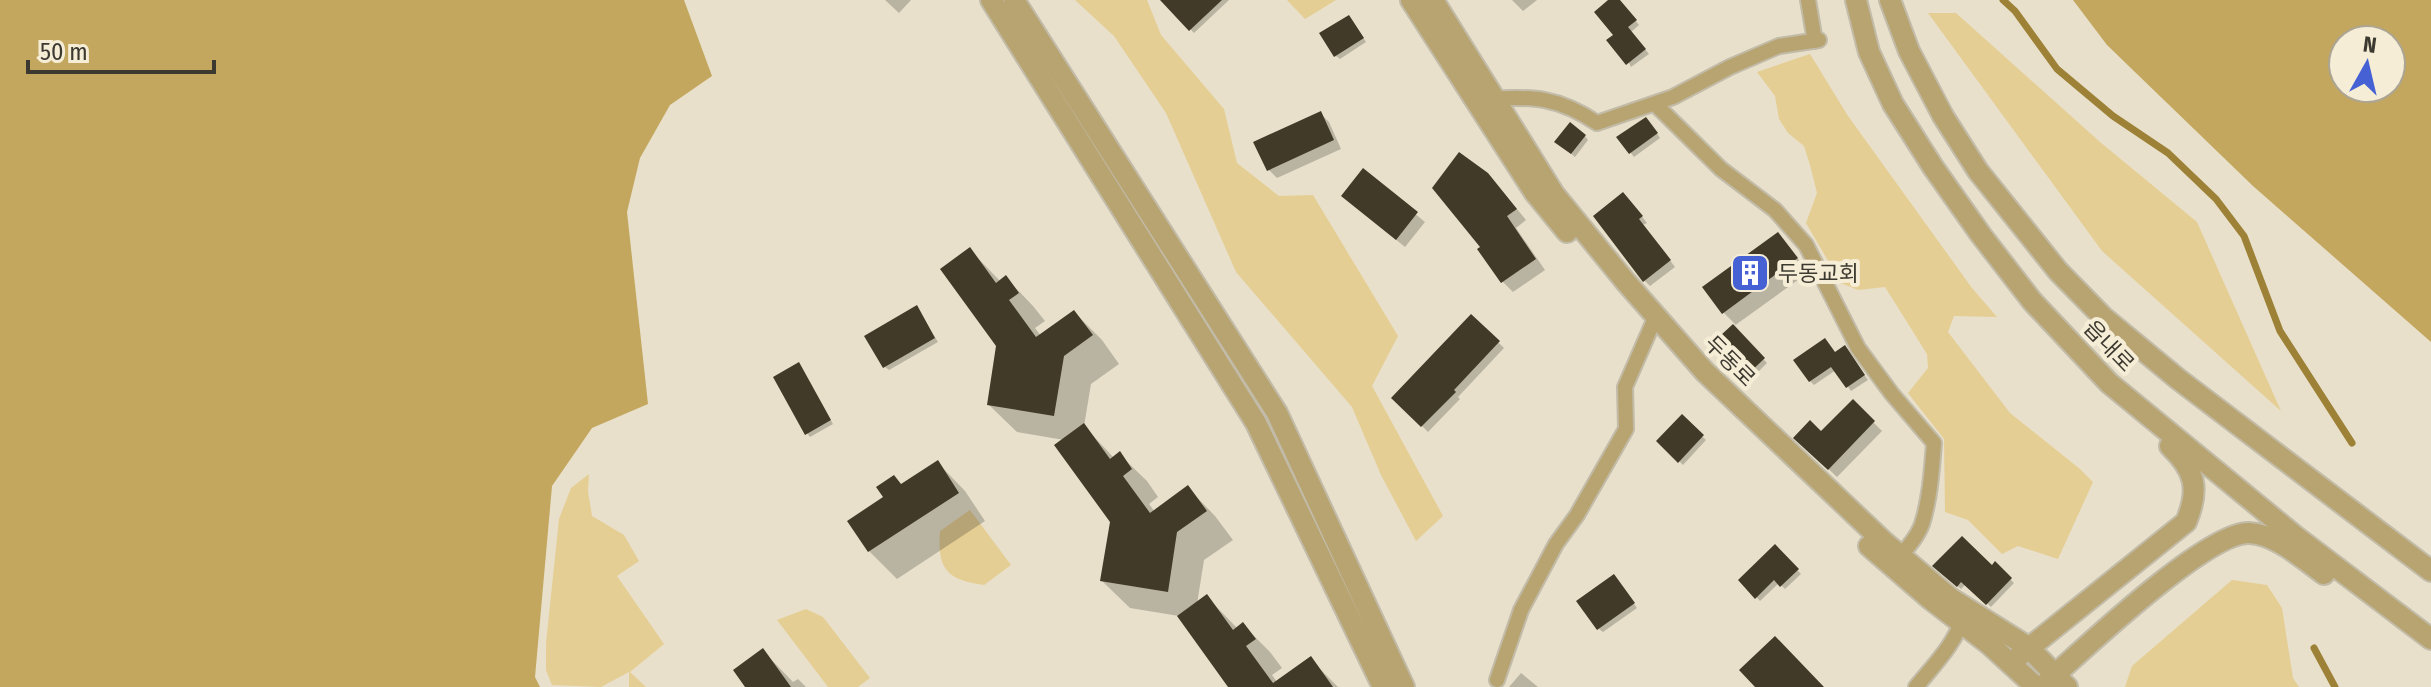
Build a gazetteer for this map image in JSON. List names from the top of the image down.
{
  "streets": {
    "street": ["읍내로", "두동로"]
  },
  "places": {
    "building": ["두동교회"]
  },
  "scale_bar": "50 m",
  "north": "top"
}
